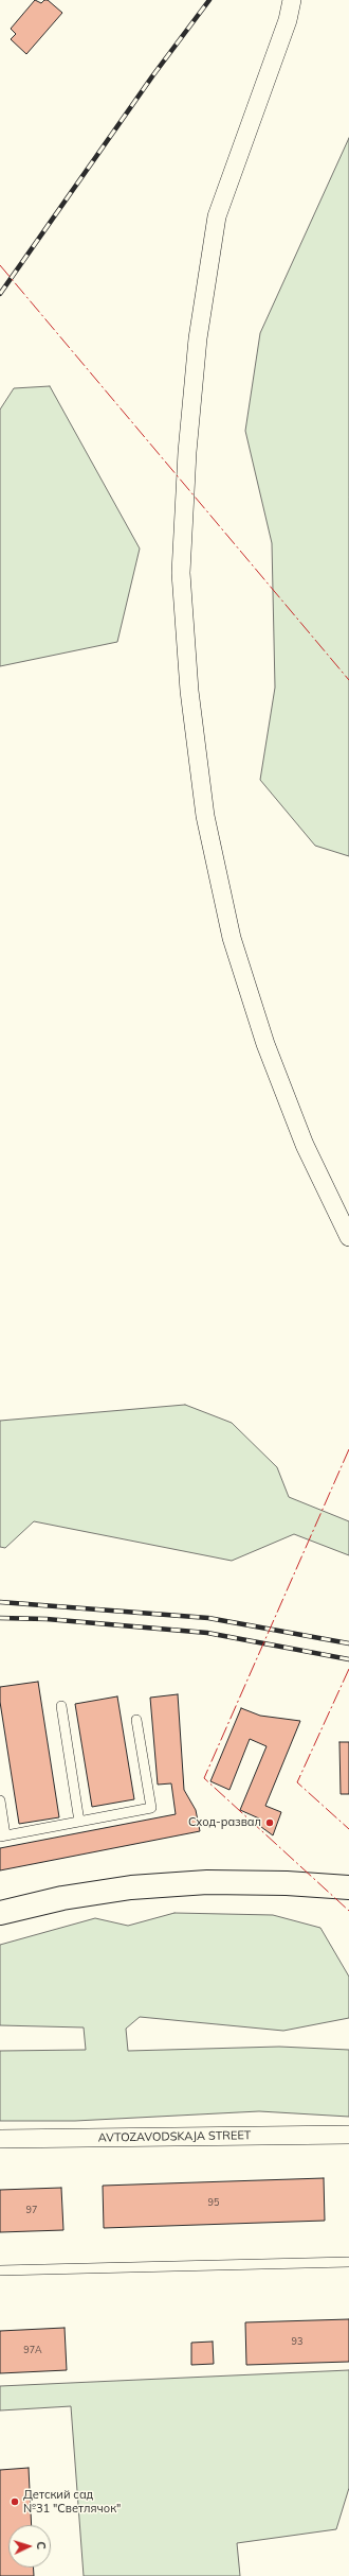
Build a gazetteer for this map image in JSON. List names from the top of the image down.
{
  "streets": {
    "street": ["AVTOZAVODSKAJA STREET"]
  },
  "places": ["Сход-развал", "Детский сад №31 \"Светлячок\""],
  "house_numbers": [
    "95",
    "97",
    "93",
    "97А"
  ],
  "north": "right"
}
